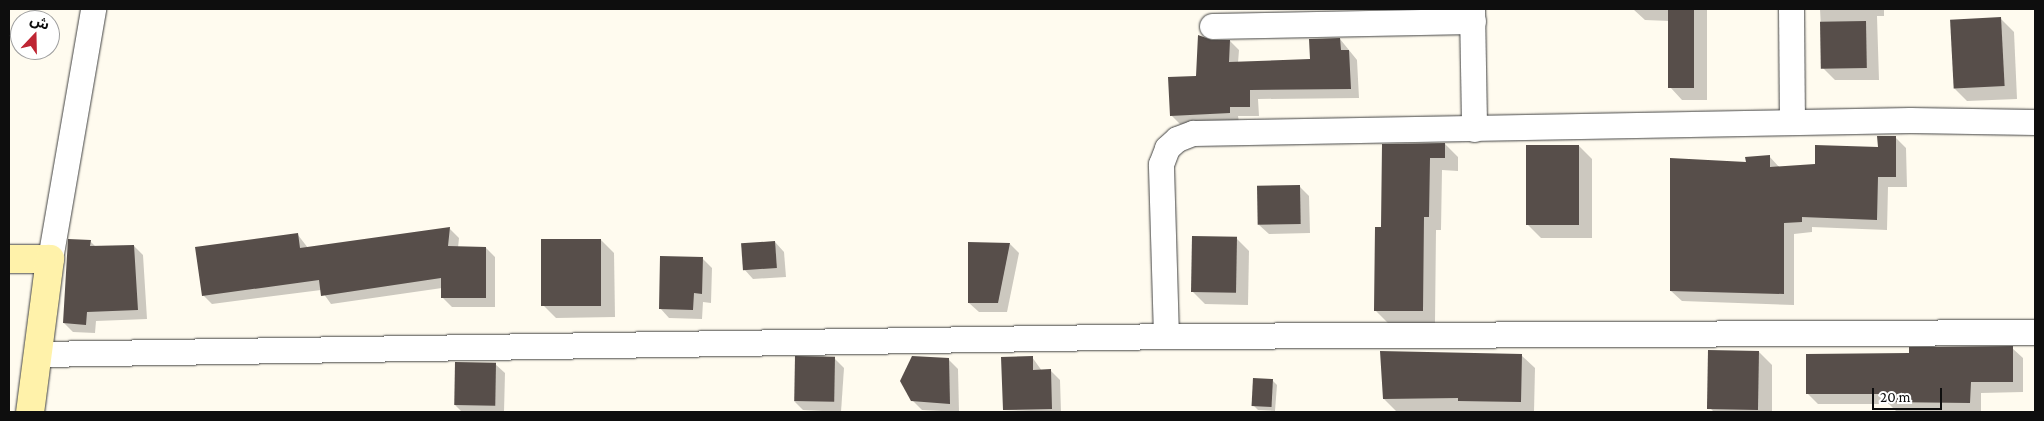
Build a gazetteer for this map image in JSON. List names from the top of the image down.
{
  "scale_bar": "20 m",
  "north": "top"
}
